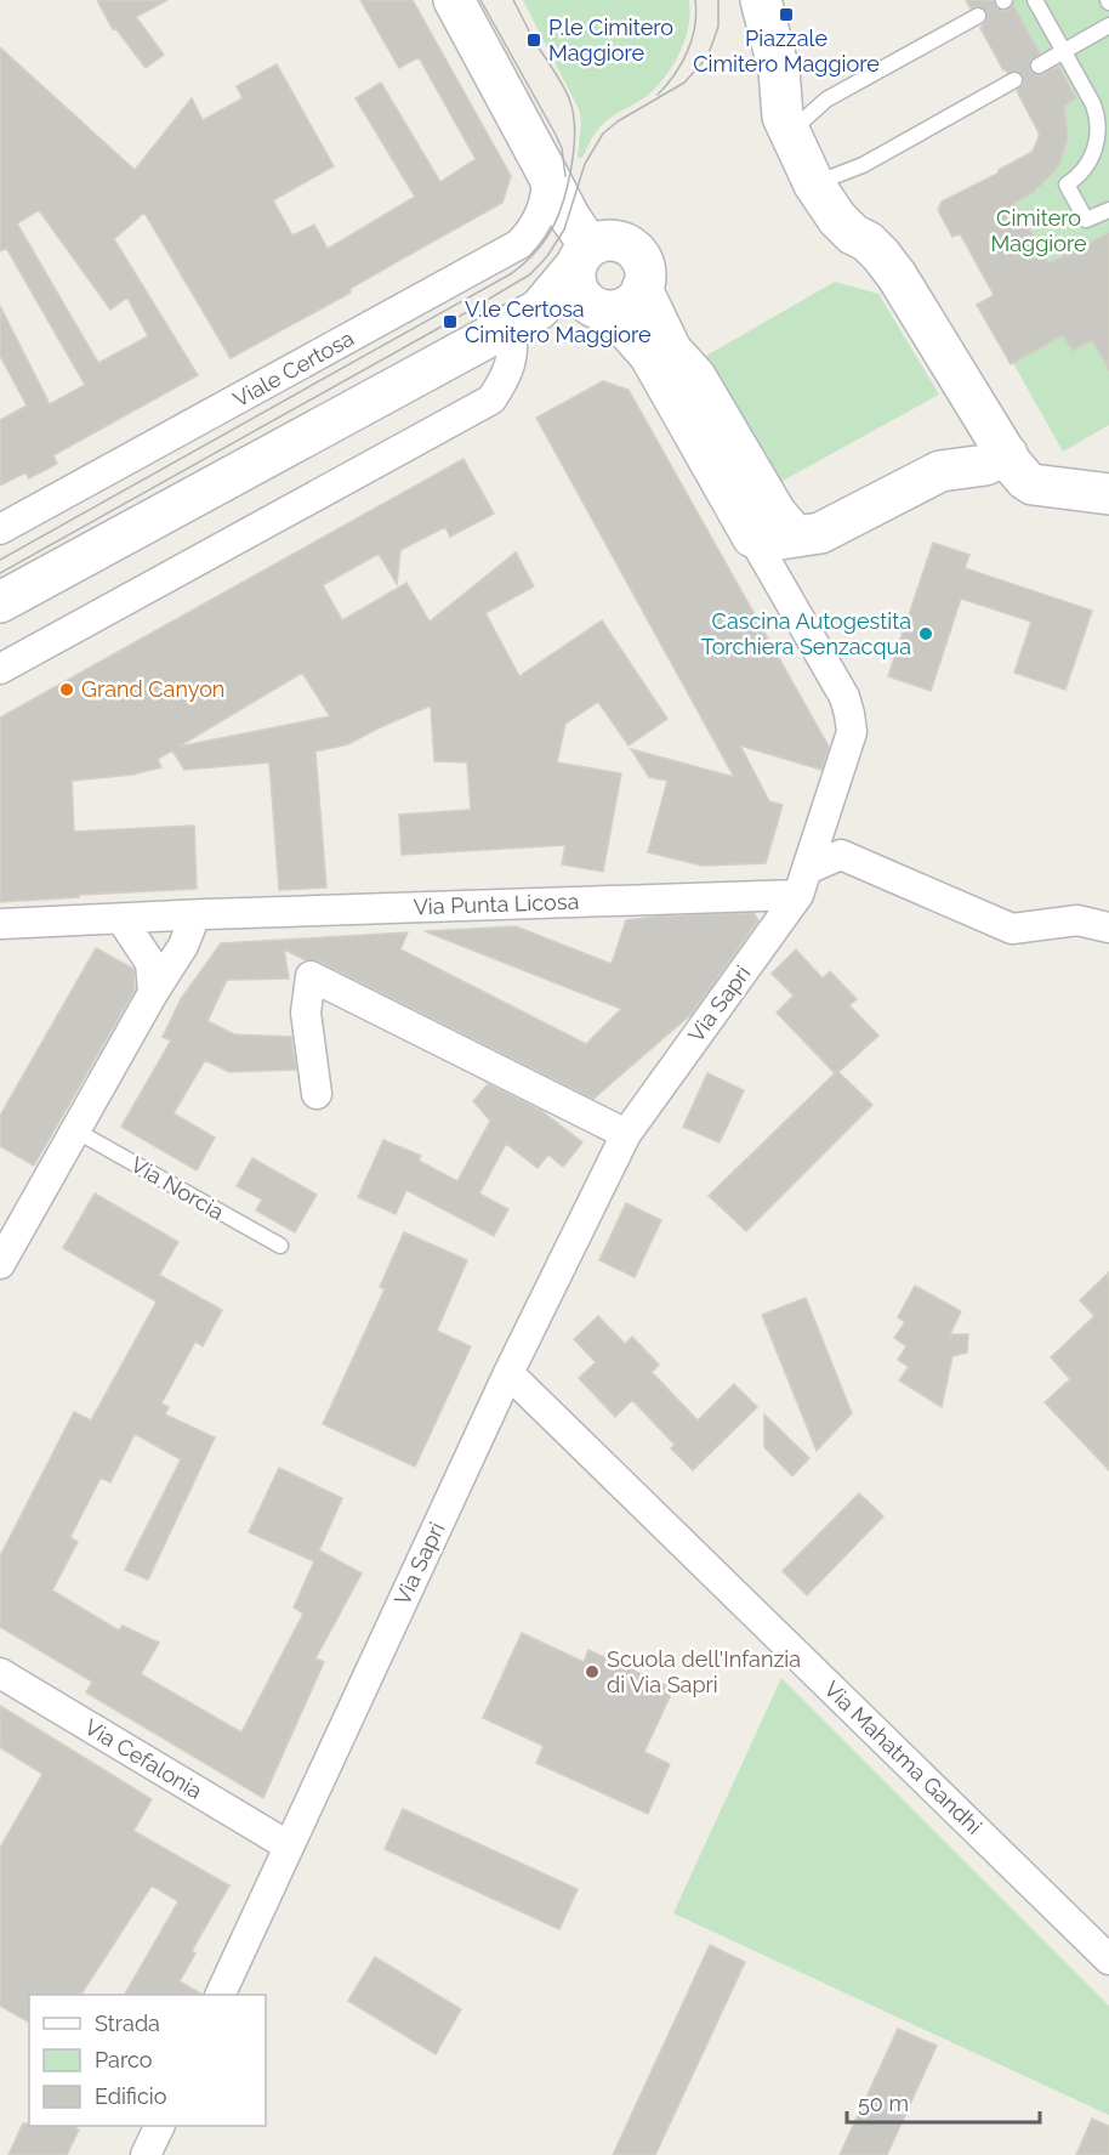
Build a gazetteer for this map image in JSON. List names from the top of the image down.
{
  "streets": {
    "street": [
      "Viale Certosa",
      "Via Punta Licosa",
      "Via Sapri",
      "Via Mahatma Gandhi",
      "Via Cefalonia"
    ],
    "lane": ["Via Norcia"]
  },
  "crossings": [
    ["Via Punta Licosa", "Via Sapri"],
    ["Via Sapri", "Via Mahatma Gandhi"],
    ["Via Sapri", "Via Cefalonia"]
  ],
  "parks": ["Cimitero Maggiore"],
  "places": {
    "transit": ["Piazzale Cimitero Maggiore", "P.le Cimitero Maggiore", "V.le Certosa Cimitero Maggiore"],
    "other": ["Cascina Autogestita Torchiera Senzacqua", "Grand Canyon", "Scuola dell'Infanzia di Via Sapri"]
  },
  "legend": ["Strada", "Parco", "Edificio"],
  "scale_bar": "50 m"
}
